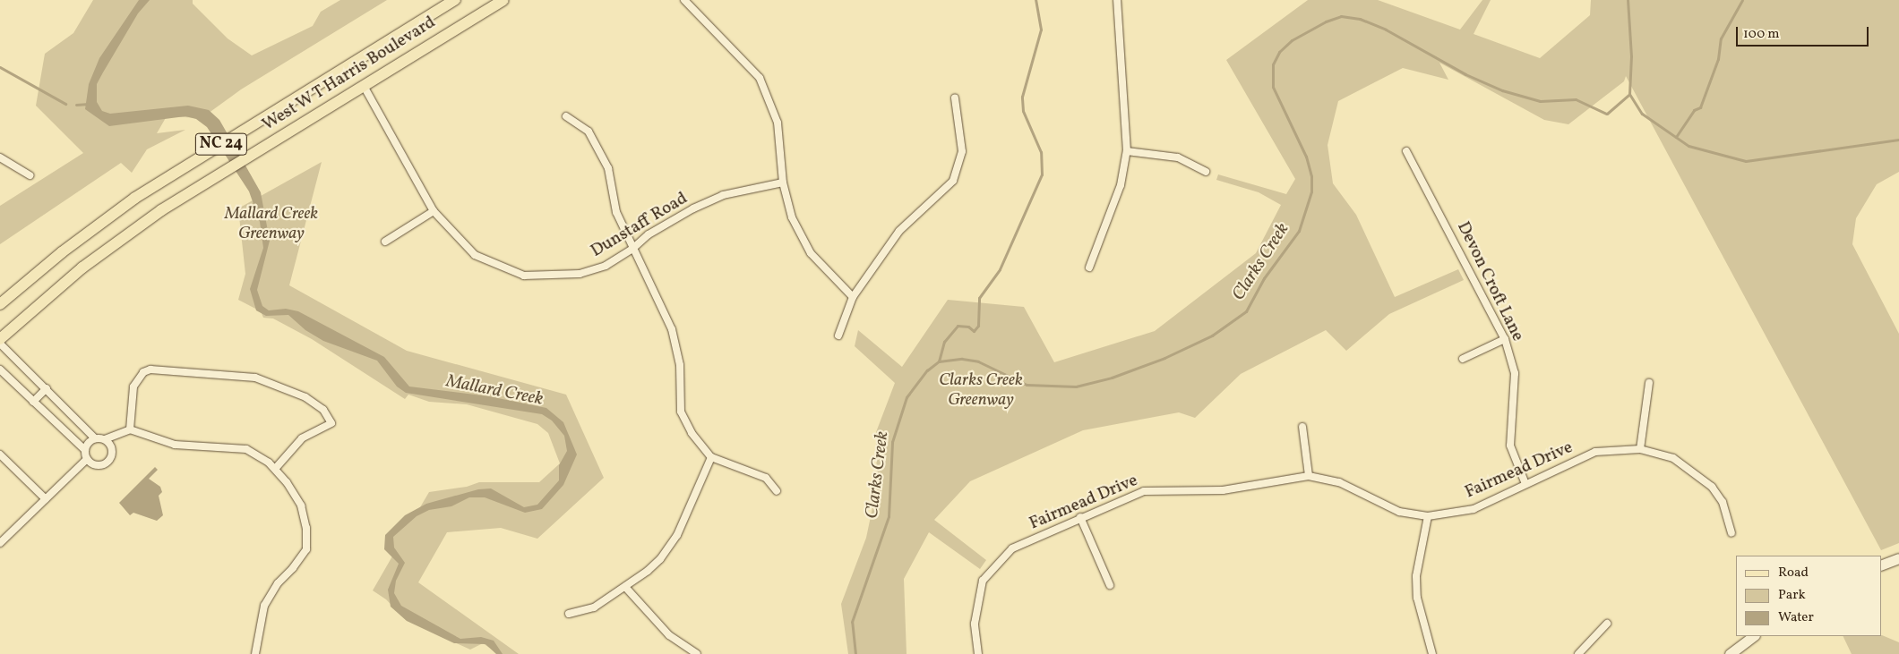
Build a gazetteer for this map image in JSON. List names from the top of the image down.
{
  "streets": {
    "main road": ["West W T Harris Boulevard", "NC 24"],
    "street": ["Dunstaff Road", "Devon Croft Lane", "Fairmead Drive"]
  },
  "crossings": [
    ["West W T Harris Boulevard", "Dunstaff Road"],
    ["Devon Croft Lane", "Fairmead Drive"]
  ],
  "water": ["Clarks Creek", "Mallard Creek"],
  "parks": ["Mallard Creek Greenway", "Clarks Creek Greenway"],
  "legend": ["Road", "Park", "Water"],
  "scale_bar": "100 m"
}
